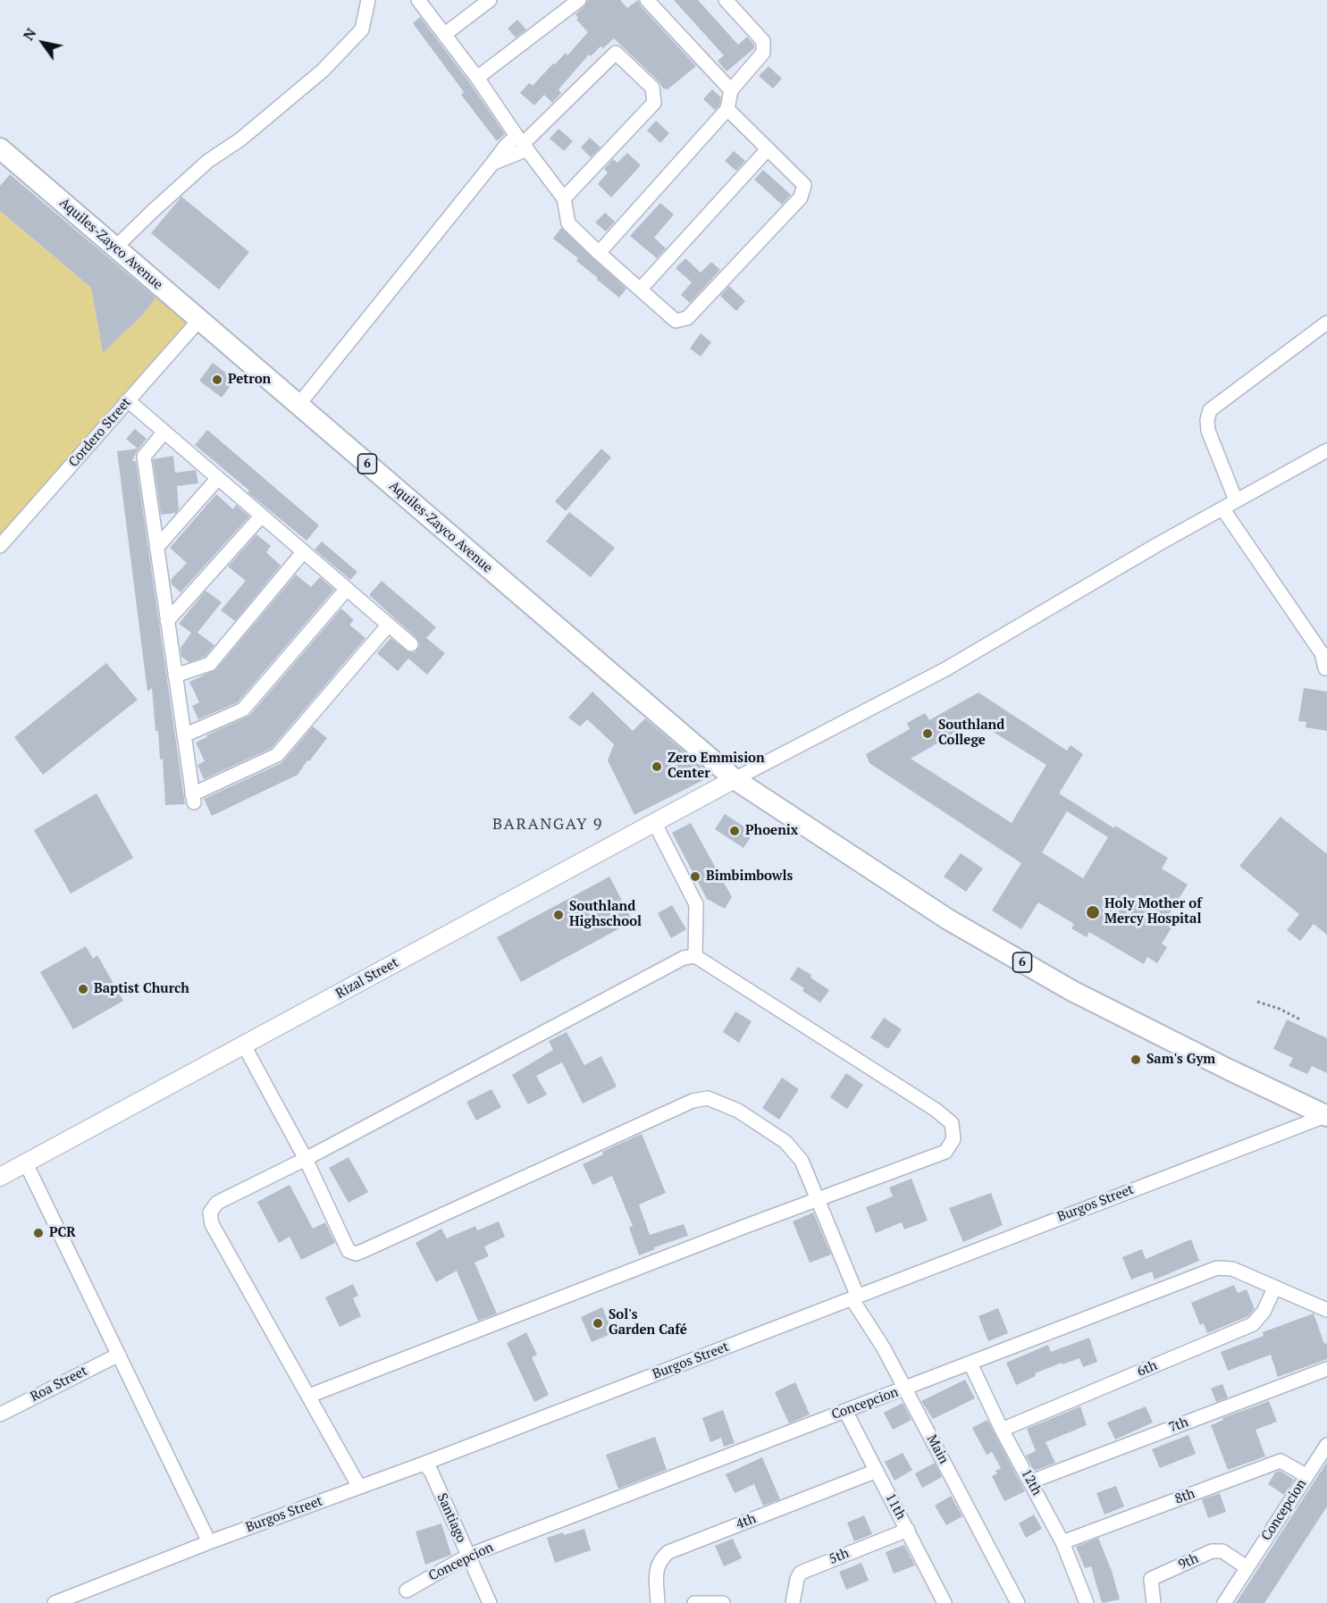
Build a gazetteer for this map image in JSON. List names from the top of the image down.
{
  "streets": {
    "highway": ["Aquiles-Zayco Avenue", "6"],
    "main road": ["Rizal Street"],
    "street": [
      "Cordero Street",
      "Burgos Street",
      "6th",
      "Roa Street",
      "Concepcion",
      "7th",
      "Main",
      "12th",
      "8th",
      "11th",
      "Santiago",
      "4th",
      "5th",
      "9th"
    ]
  },
  "crossings": [
    ["Aquiles-Zayco Avenue", "Cordero Street"],
    ["Aquiles-Zayco Avenue", "6"],
    ["Aquiles-Zayco Avenue", "Rizal Street"],
    ["6", "Rizal Street"],
    ["6", "Burgos Street"],
    ["Burgos Street", "Main"],
    ["Burgos Street", "Santiago"],
    ["6th", "Concepcion"],
    ["6th", "12th"],
    ["Concepcion", "Main"],
    ["Concepcion", "12th"],
    ["Concepcion", "8th"],
    ["Concepcion", "11th"],
    ["Concepcion", "Santiago"],
    ["Concepcion", "9th"],
    ["7th", "12th"],
    ["12th", "8th"],
    ["11th", "4th"],
    ["11th", "5th"]
  ],
  "districts": ["BARANGAY 9"],
  "places": [
    "Petron",
    "Southland College",
    "Zero Emmision Center",
    "Phoenix",
    "Bimbimbowls",
    "Holy Mother of Mercy Hospital",
    "Southland Highschool",
    "Baptist Church",
    "Sam's Gym",
    "PCR",
    "Sol's Garden Café"
  ],
  "north": "top left"
}
